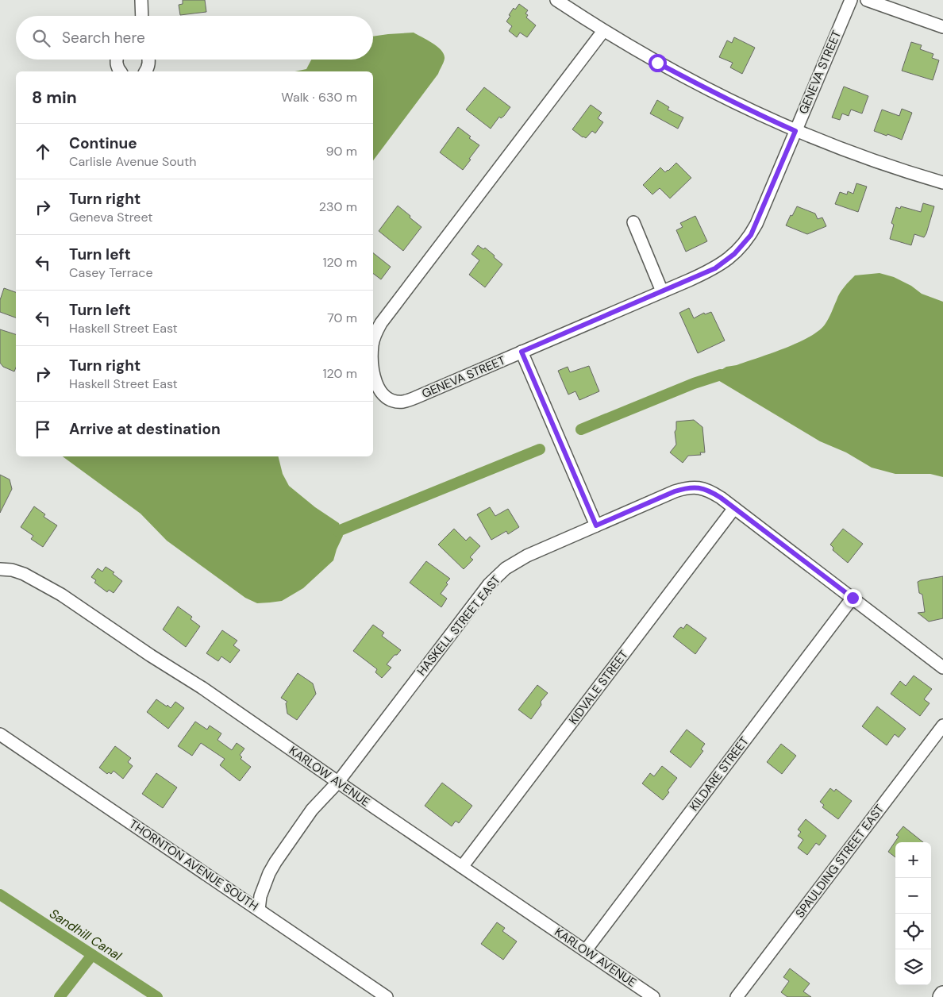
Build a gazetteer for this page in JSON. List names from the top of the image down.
{
  "streets": {
    "street": [
      "GENEVA STREET",
      "HASKELL STREET EAST",
      "KIDVALE STREET",
      "KILDARE STREET",
      "KARLOW AVENUE",
      "SPAULDING STREET EAST",
      "THORNTON AVENUE SOUTH"
    ]
  },
  "crossings": [
    ["HASKELL STREET EAST", "KIDVALE STREET"],
    ["HASKELL STREET EAST", "KILDARE STREET"],
    ["HASKELL STREET EAST", "KARLOW AVENUE"],
    ["HASKELL STREET EAST", "THORNTON AVENUE SOUTH"],
    ["KIDVALE STREET", "KARLOW AVENUE"],
    ["KILDARE STREET", "KARLOW AVENUE"]
  ],
  "water": ["Sandhill Canal"],
  "page": {
    "search": "Search here",
    "heading": ["8 min", "Walk · 630 m"],
    "list": [
      ["Continue", "Carlisle Avenue South", "90 m"],
      ["Turn right", "Geneva Street", "230 m"],
      ["Turn left", "Casey Terrace", "120 m"],
      ["Turn left", "Haskell Street East", "70 m"],
      ["Turn right", "Haskell Street East", "120 m"],
      "Arrive at destination"
    ],
    "map_buttons": ["+", "−"]
  }
}
